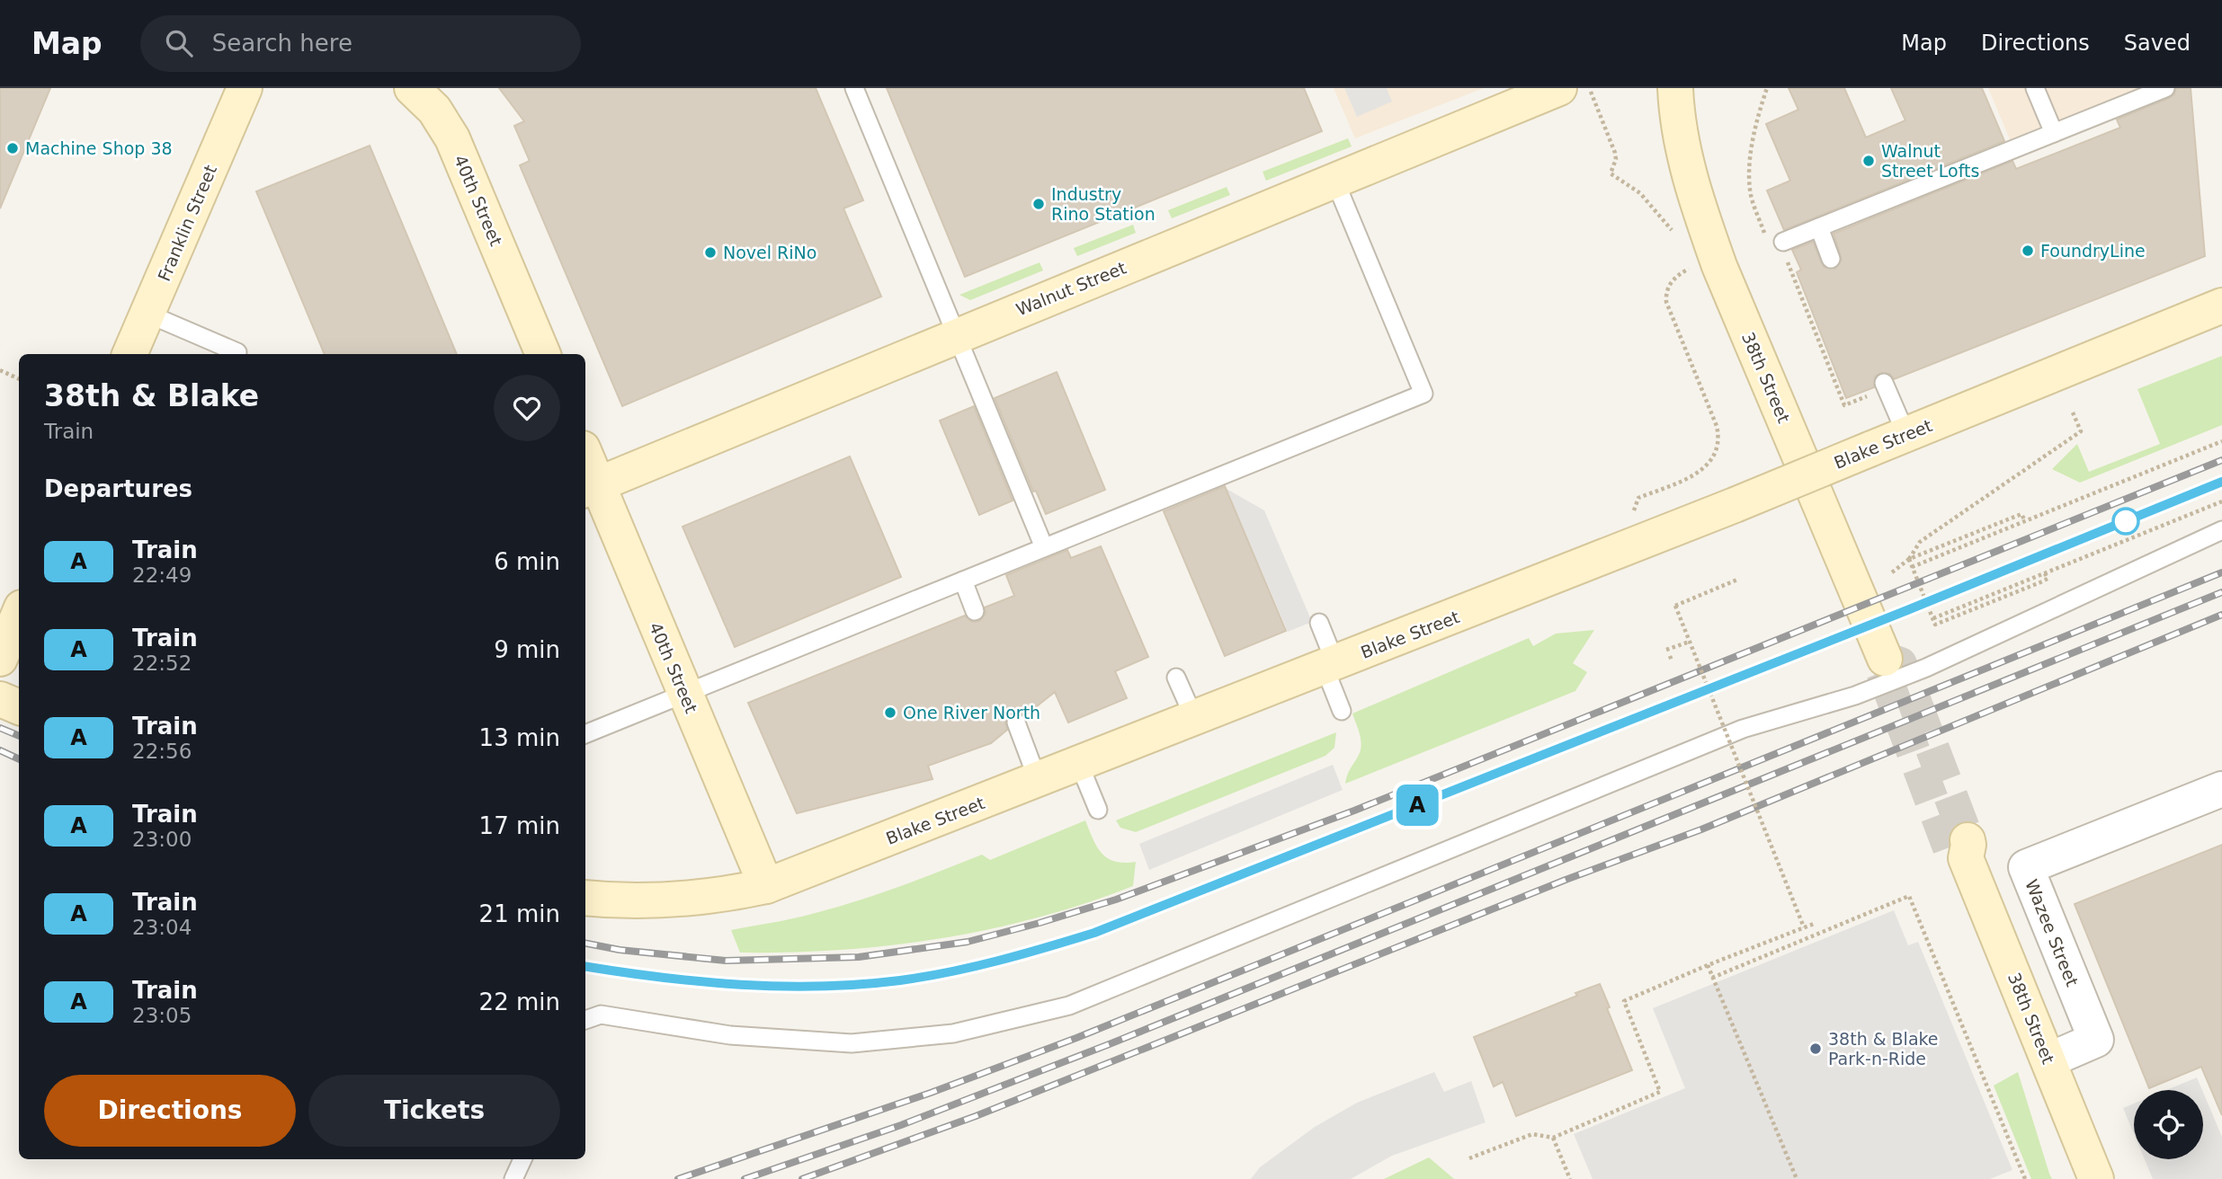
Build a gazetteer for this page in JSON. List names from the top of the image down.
{
  "streets": {
    "street": [
      "40th Street",
      "Franklin Street",
      "Walnut Street",
      "38th Street",
      "Blake Street",
      "Wazee Street"
    ]
  },
  "crossings": [
    ["40th Street", "Walnut Street"],
    ["40th Street", "Blake Street"],
    ["38th Street", "Wazee Street"]
  ],
  "places": [
    "Machine Shop 38",
    "Walnut Street Lofts",
    "Industry Rino Station",
    "FoundryLine",
    "Novel RiNo",
    "One River North",
    "38th & Blake Park-n-Ride"
  ],
  "page": {
    "header": "Map",
    "search": "Search here",
    "nav": ["Map", "Directions", "Saved"],
    "on_map": "A",
    "heading": [
      ["38th & Blake", "Train"],
      "Departures"
    ],
    "list": [
      {
        "mark": "A",
        "name": "Train",
        "note": "22:49",
        "value": "6 min"
      },
      {
        "mark": "A",
        "name": "Train",
        "note": "22:52",
        "value": "9 min"
      },
      {
        "mark": "A",
        "name": "Train",
        "note": "22:56",
        "value": "13 min"
      },
      {
        "mark": "A",
        "name": "Train",
        "note": "23:00",
        "value": "17 min"
      },
      {
        "mark": "A",
        "name": "Train",
        "note": "23:04",
        "value": "21 min"
      },
      {
        "mark": "A",
        "name": "Train",
        "note": "23:05",
        "value": "22 min"
      }
    ],
    "buttons": ["Directions", "Tickets"]
  }
}
